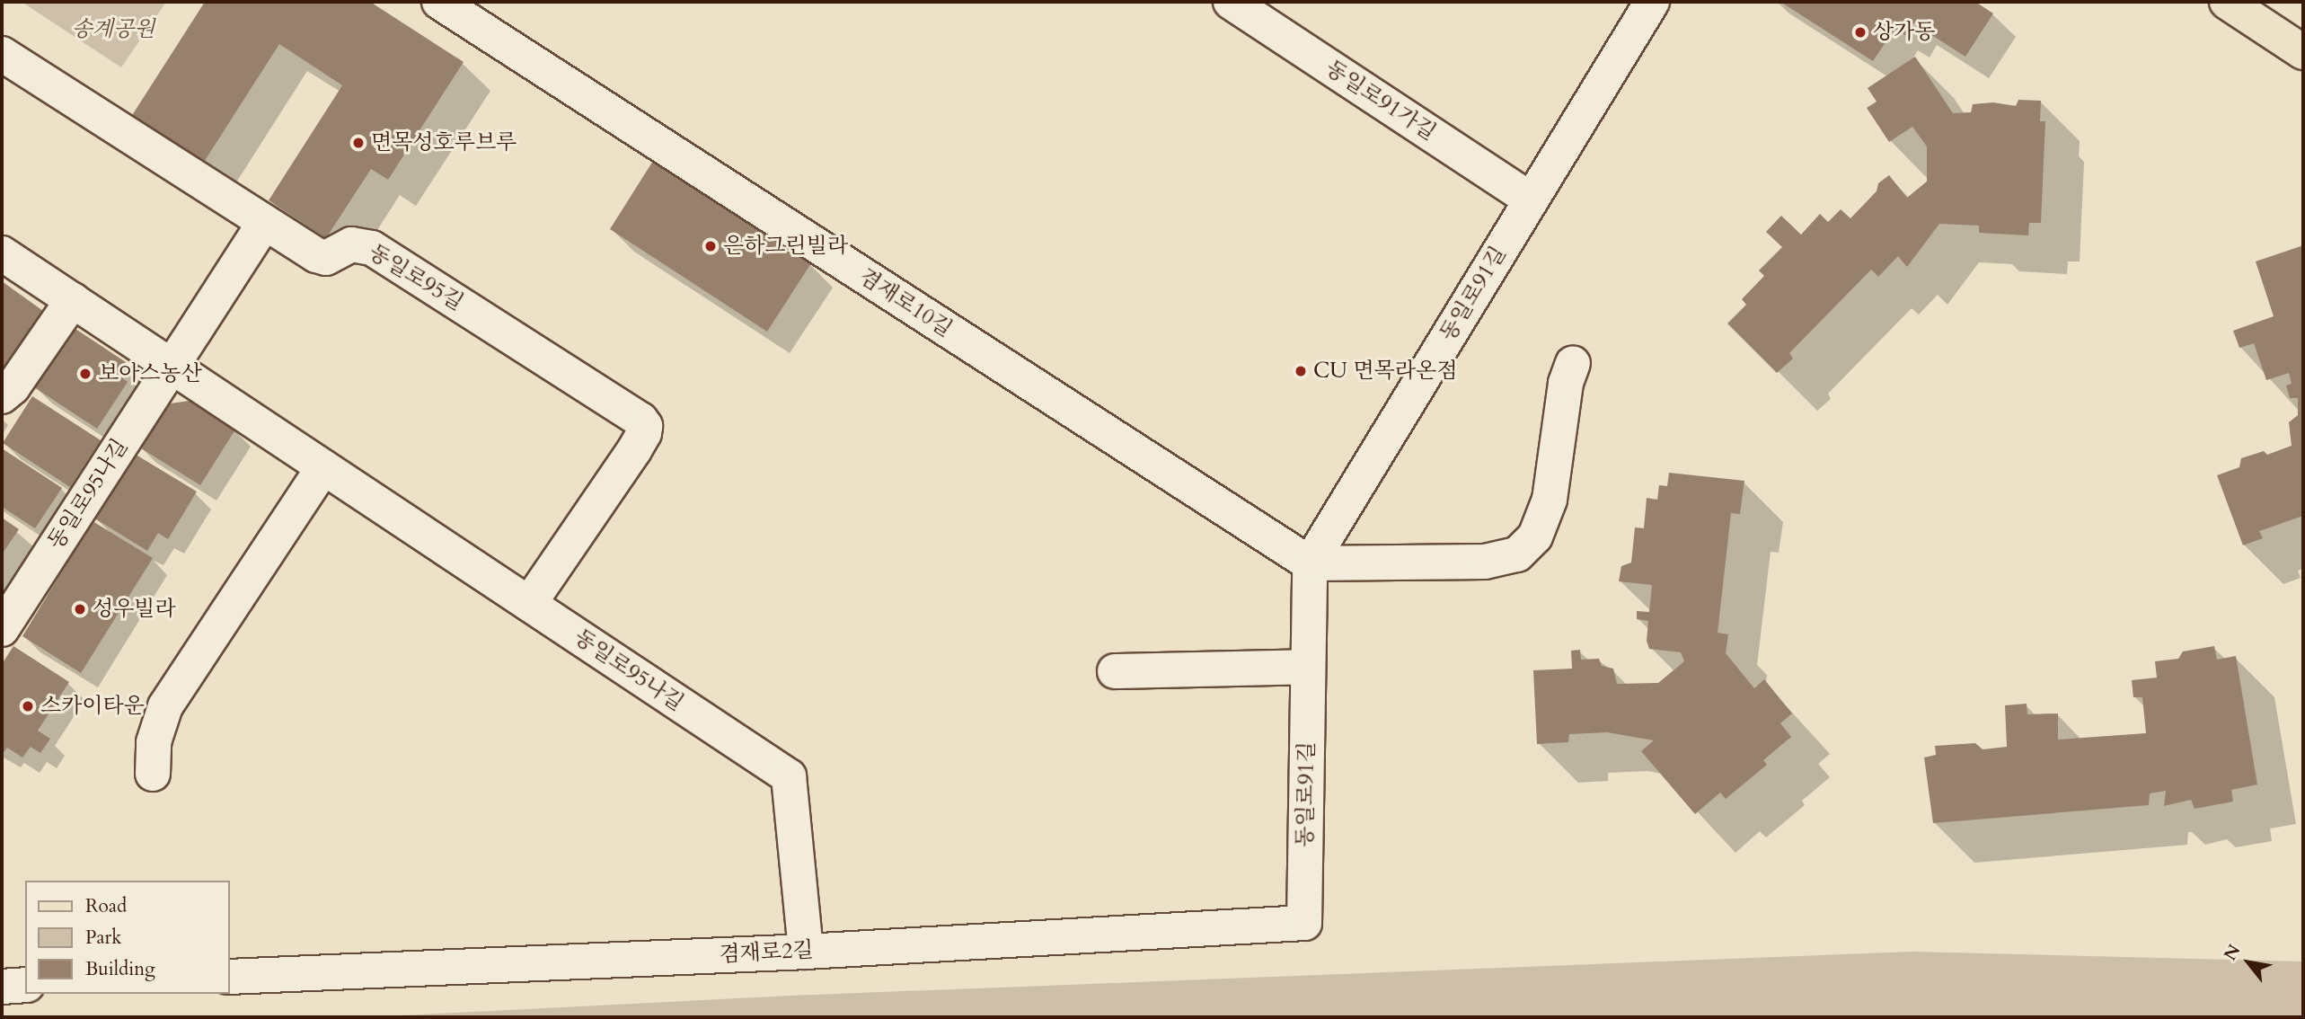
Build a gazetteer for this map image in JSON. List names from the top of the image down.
{
  "streets": {
    "street": [
      "동일로91가길",
      "동일로95길",
      "동일로91길",
      "겸재로10길",
      "동일로95나길",
      "겸재로2길"
    ]
  },
  "crossings": [
    ["동일로91가길", "동일로91길"],
    ["동일로95길", "동일로95나길"],
    ["동일로91길", "겸재로10길"],
    ["동일로91길", "겸재로2길"],
    ["동일로95나길", "겸재로2길"]
  ],
  "parks": ["송계공원"],
  "places": [
    "상가동",
    "면목성호루브루",
    "은하그린빌라",
    "CU 면목라온점",
    "보아스농산",
    "성우빌라",
    "스카이타운"
  ],
  "legend": ["Road", "Park", "Building"],
  "north": "top left"
}
